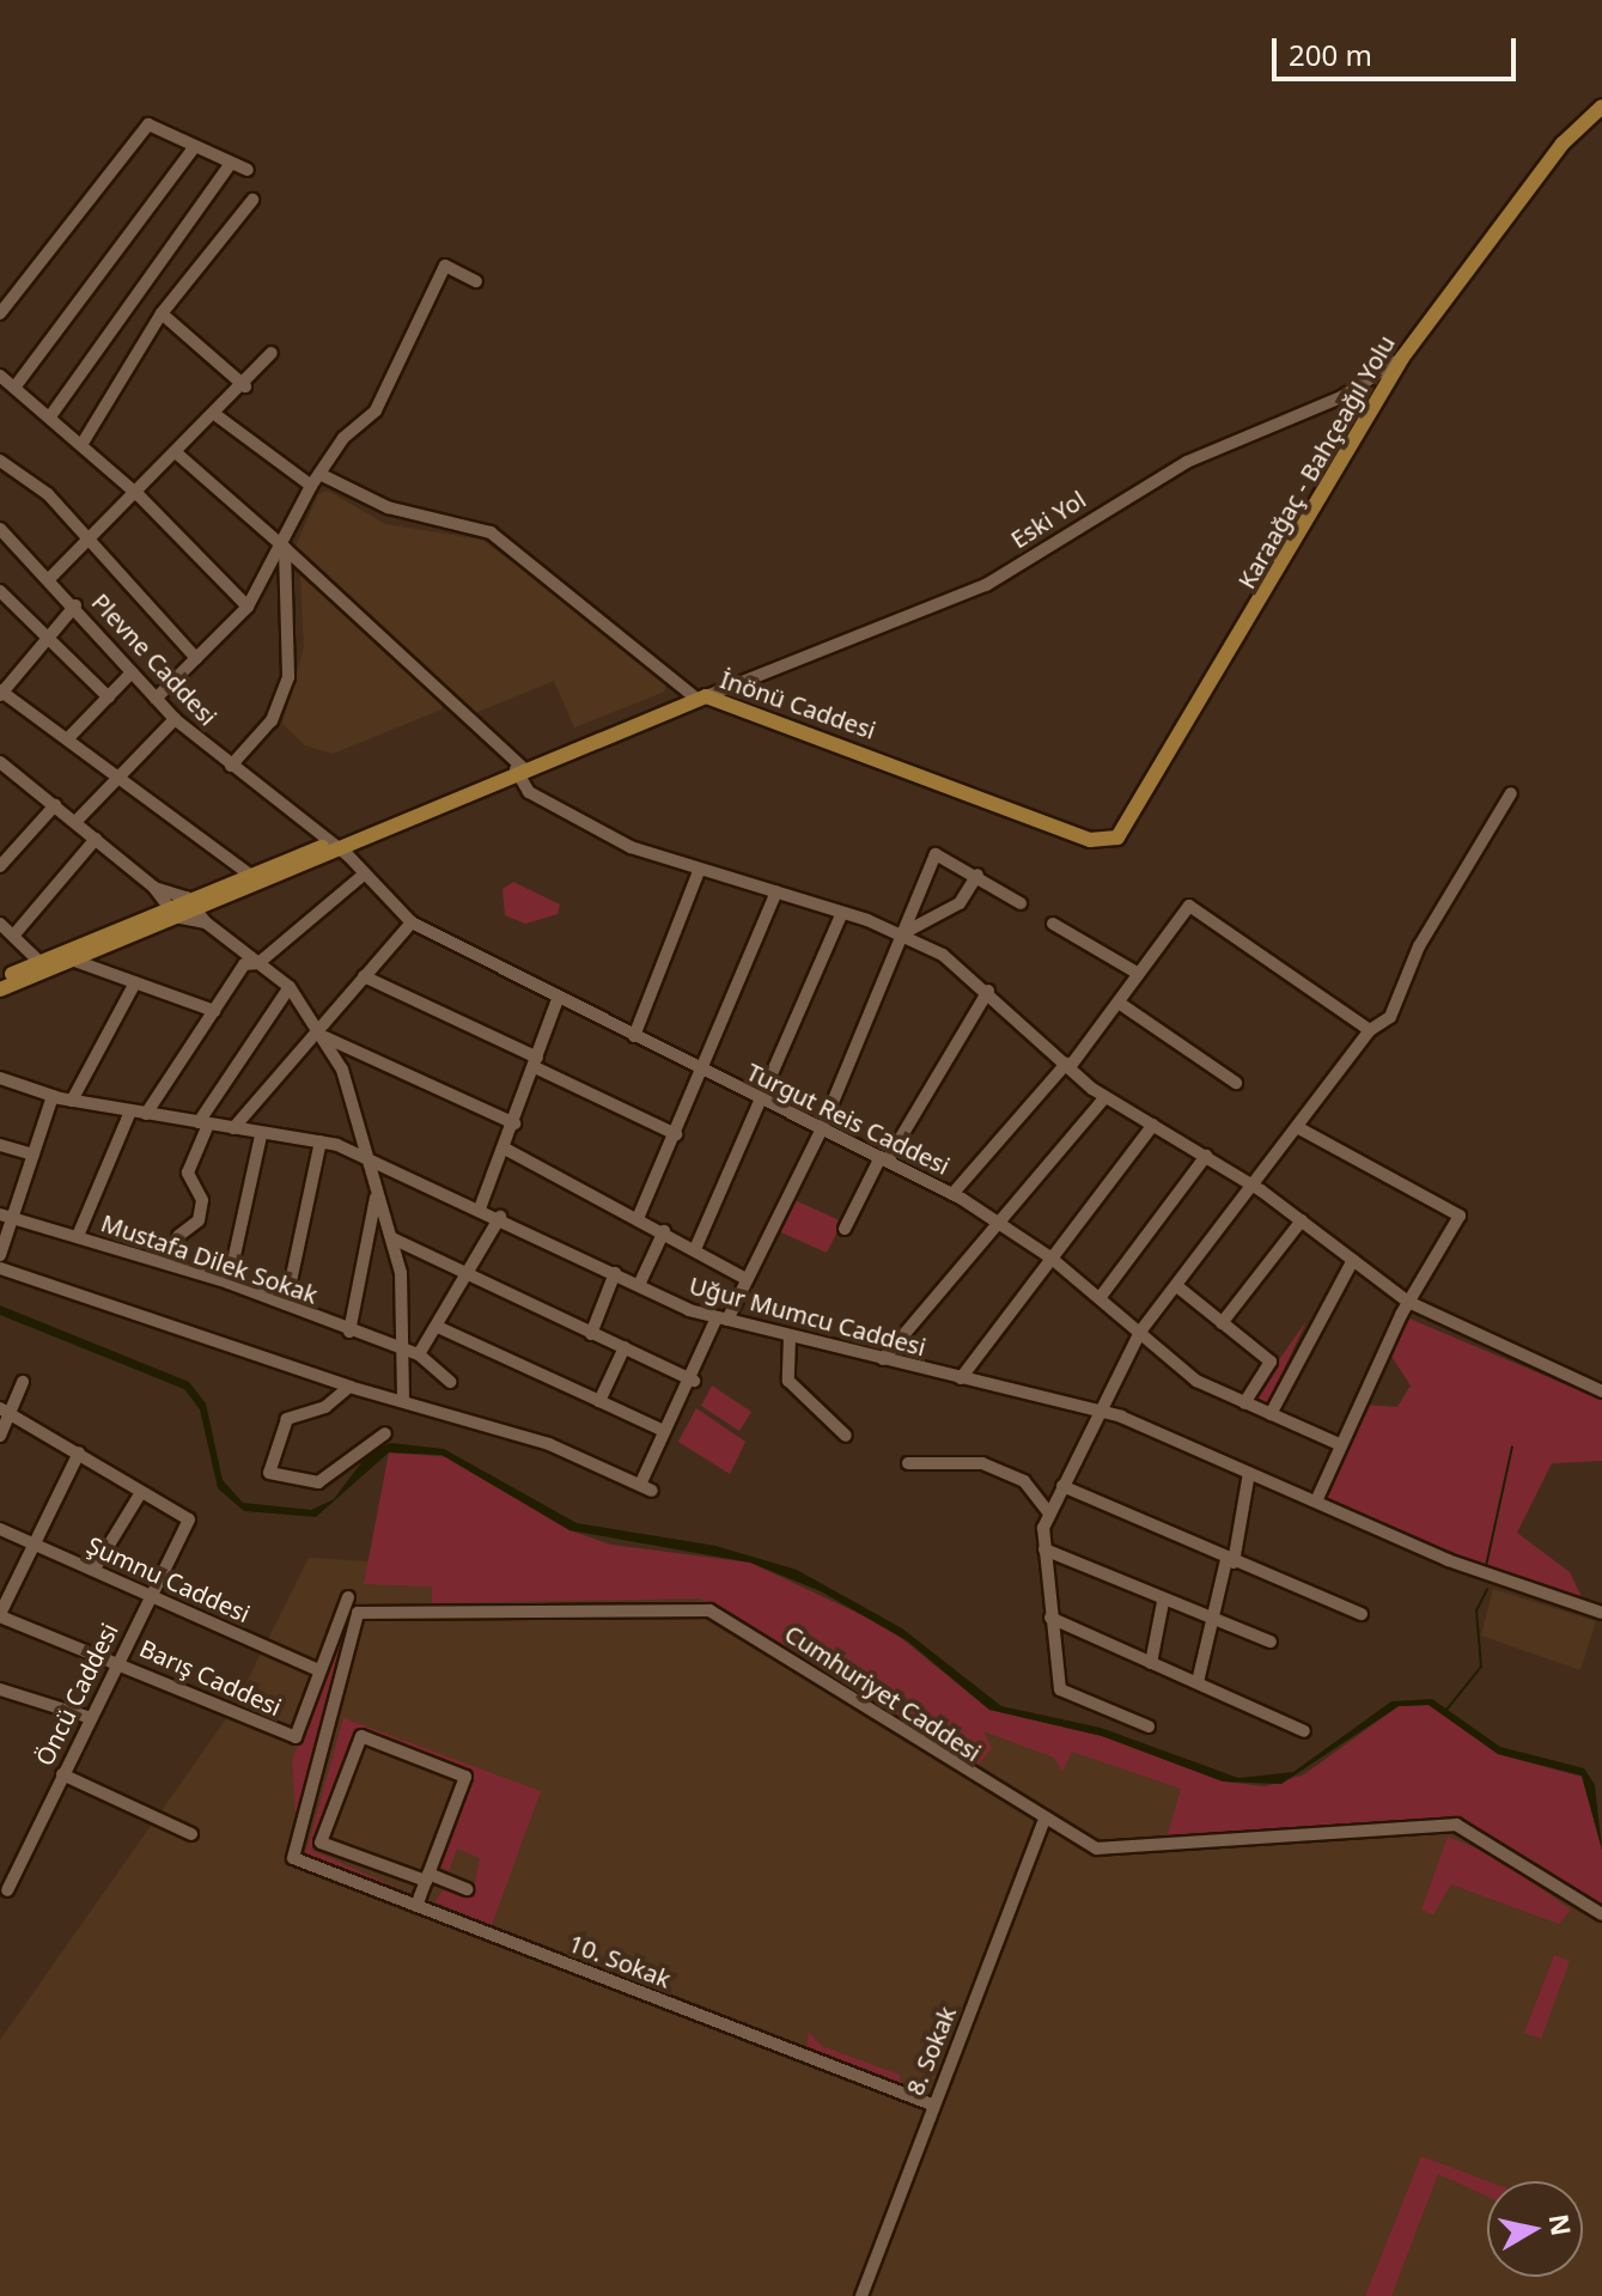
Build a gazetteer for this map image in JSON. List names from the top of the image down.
{
  "streets": {
    "main road": ["Karaağaç - Bahçeağıl Yolu", "İnönü Caddesi"],
    "street": [
      "Eski Yol",
      "Plevne Caddesi",
      "Turgut Reis Caddesi",
      "Mustafa Dilek Sokak",
      "Uğur Mumcu Caddesi",
      "Şumnu Caddesi",
      "Barış Caddesi",
      "Cumhuriyet Caddesi",
      "Öncü Caddesi",
      "10. Sokak",
      "8. Sokak"
    ]
  },
  "crossings": [
    ["Karaağaç - Bahçeağıl Yolu", "Eski Yol"],
    ["Karaağaç - Bahçeağıl Yolu", "İnönü Caddesi"],
    ["Eski Yol", "İnönü Caddesi"],
    ["Plevne Caddesi", "İnönü Caddesi"],
    ["Plevne Caddesi", "Turgut Reis Caddesi"],
    ["İnönü Caddesi", "Turgut Reis Caddesi"],
    ["Şumnu Caddesi", "Öncü Caddesi"],
    ["Barış Caddesi", "Öncü Caddesi"],
    ["Cumhuriyet Caddesi", "10. Sokak"],
    ["Cumhuriyet Caddesi", "8. Sokak"],
    ["10. Sokak", "8. Sokak"]
  ],
  "scale_bar": "200 m",
  "north": "right"
}
